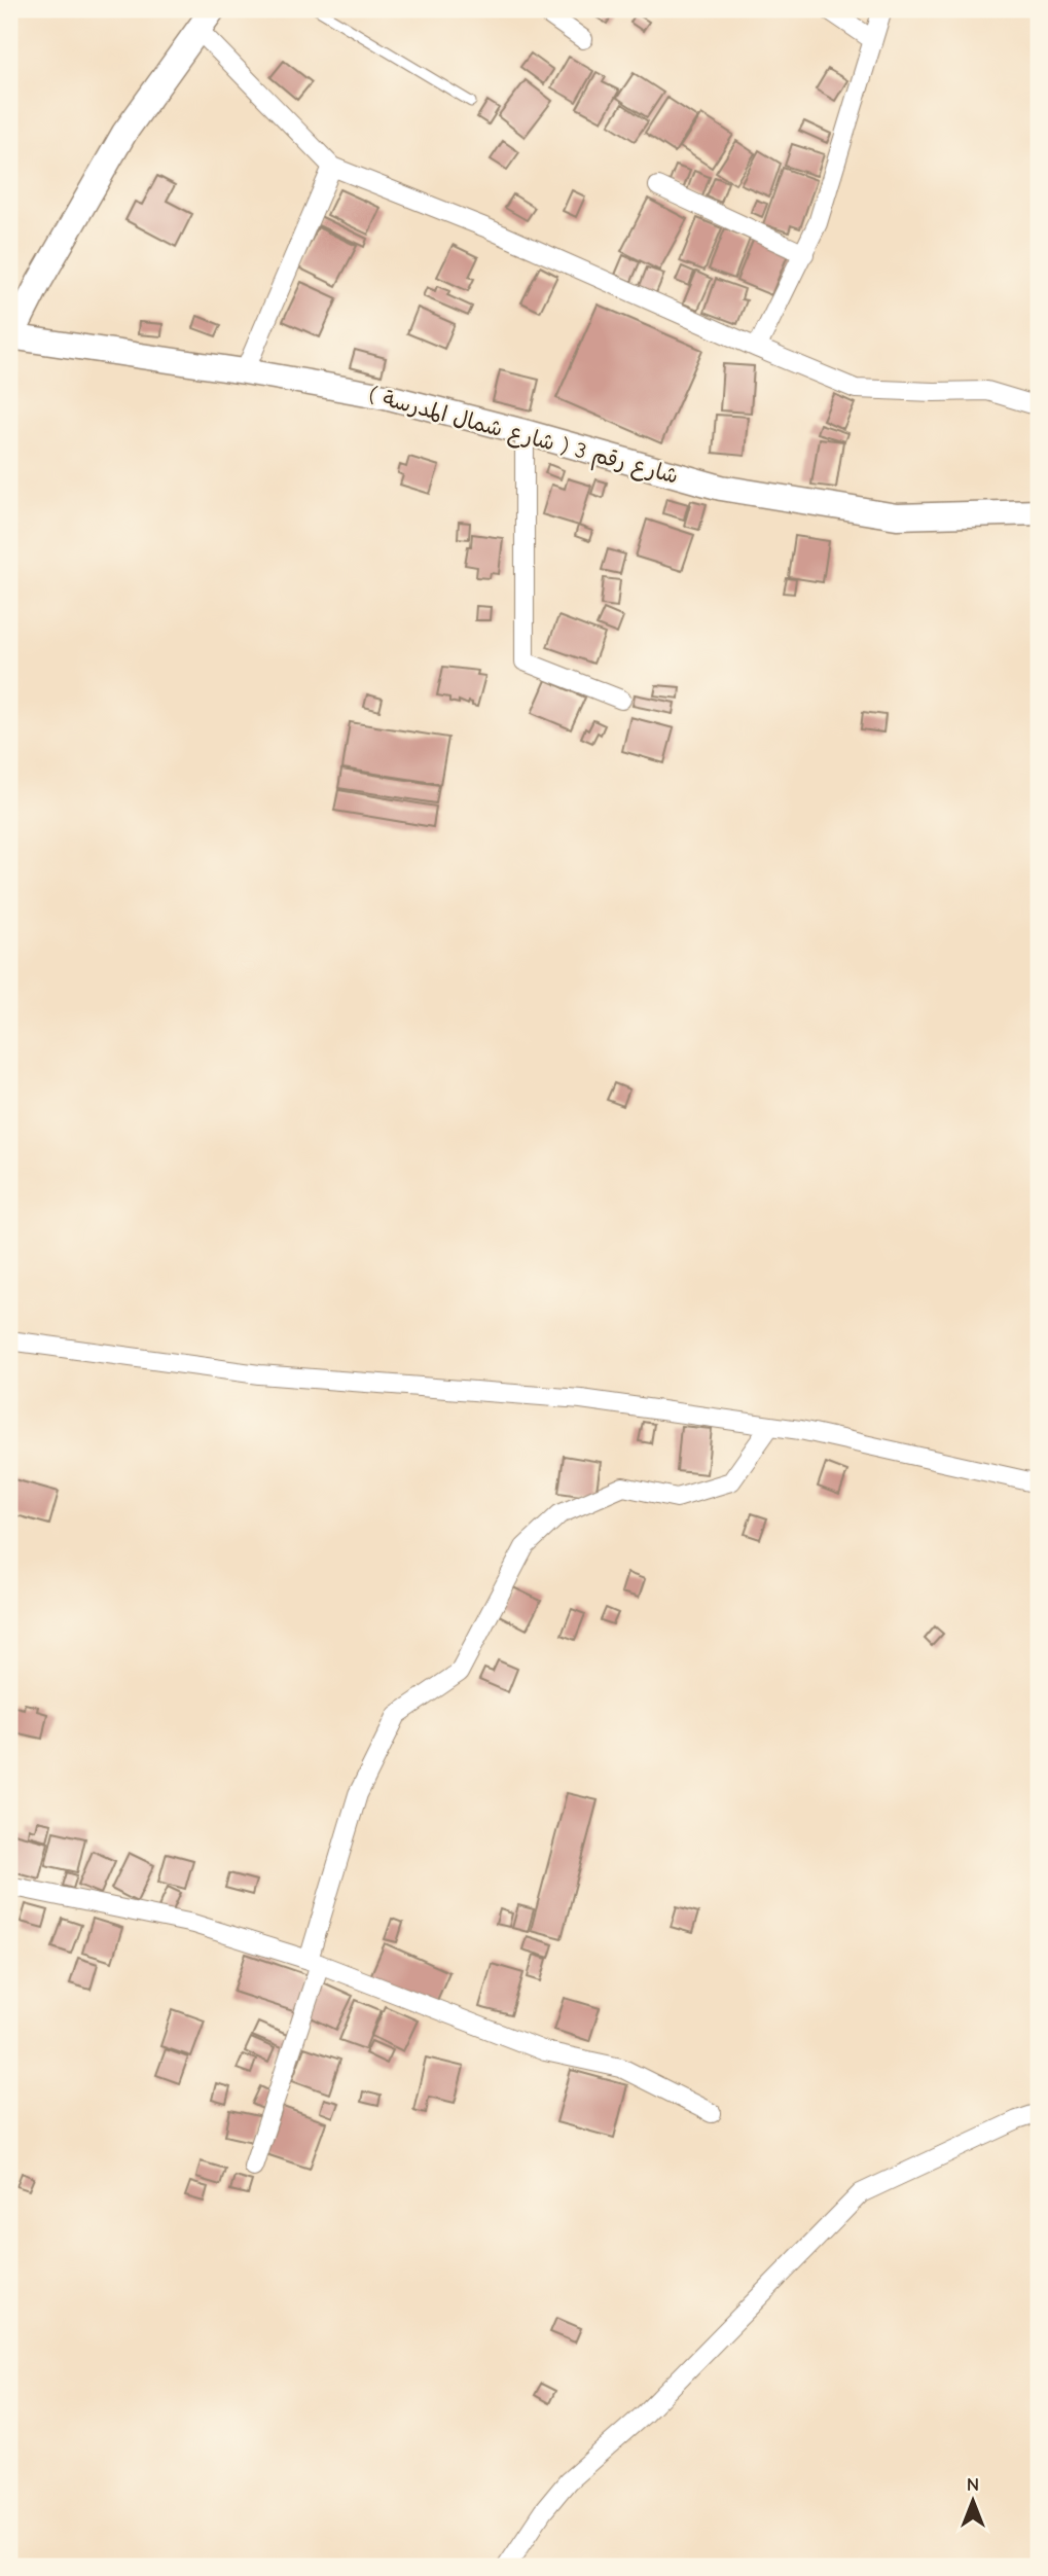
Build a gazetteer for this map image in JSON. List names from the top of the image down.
{
  "streets": {
    "street": ["شارع رقم 3 ( شارع شمال المدرسة )"]
  },
  "north": "top"
}
